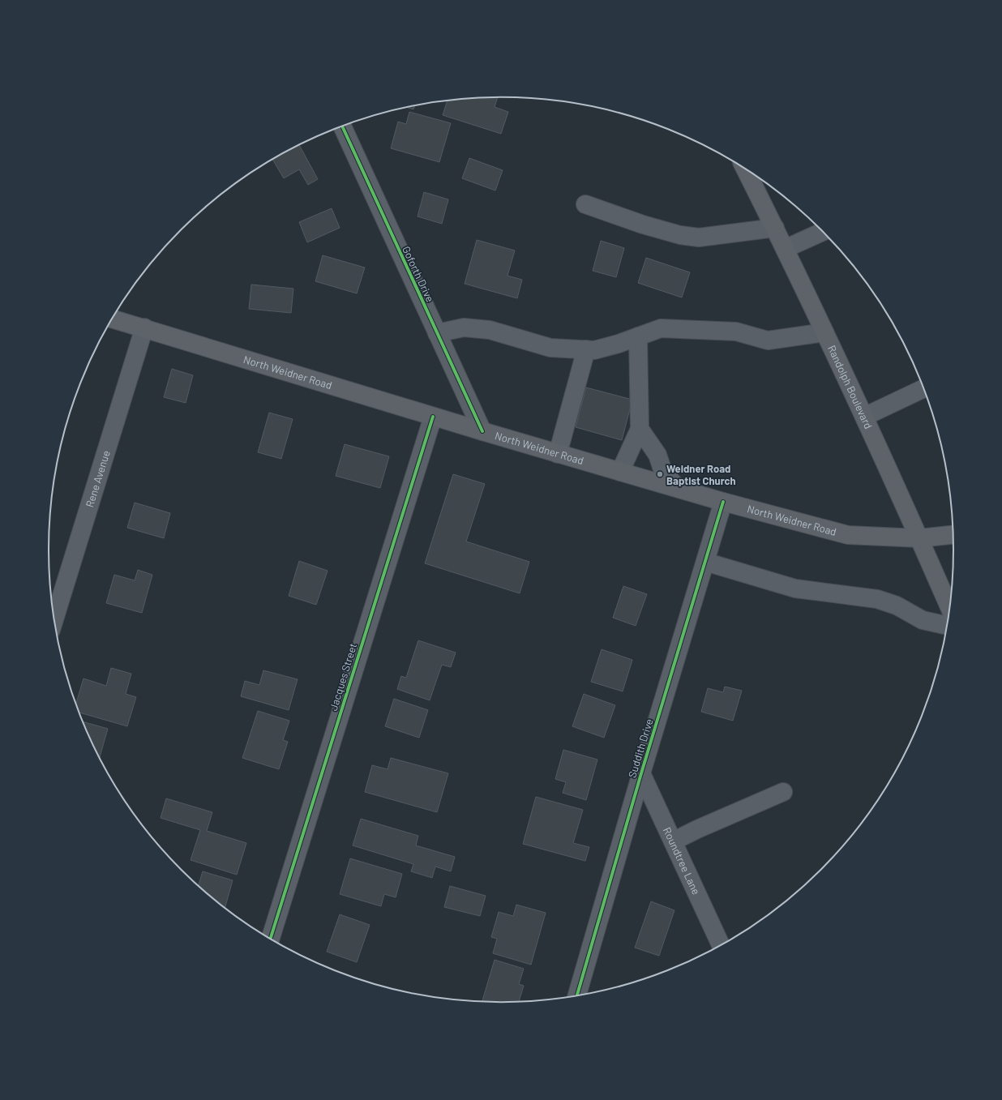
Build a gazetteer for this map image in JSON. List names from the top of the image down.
{
  "streets": {
    "main road": ["North Weidner Road", "Randolph Boulevard"],
    "street": [
      "Goforth Drive",
      "Rene Avenue",
      "Jacques Street",
      "Suddith Drive",
      "Roundtree Lane"
    ]
  },
  "crossings": [
    ["Goforth Drive", "North Weidner Road"],
    ["North Weidner Road", "Randolph Boulevard"],
    ["North Weidner Road", "Rene Avenue"],
    ["North Weidner Road", "Jacques Street"],
    ["North Weidner Road", "Suddith Drive"],
    ["Suddith Drive", "Roundtree Lane"]
  ],
  "places": ["Weidner Road Baptist Church"]
}
